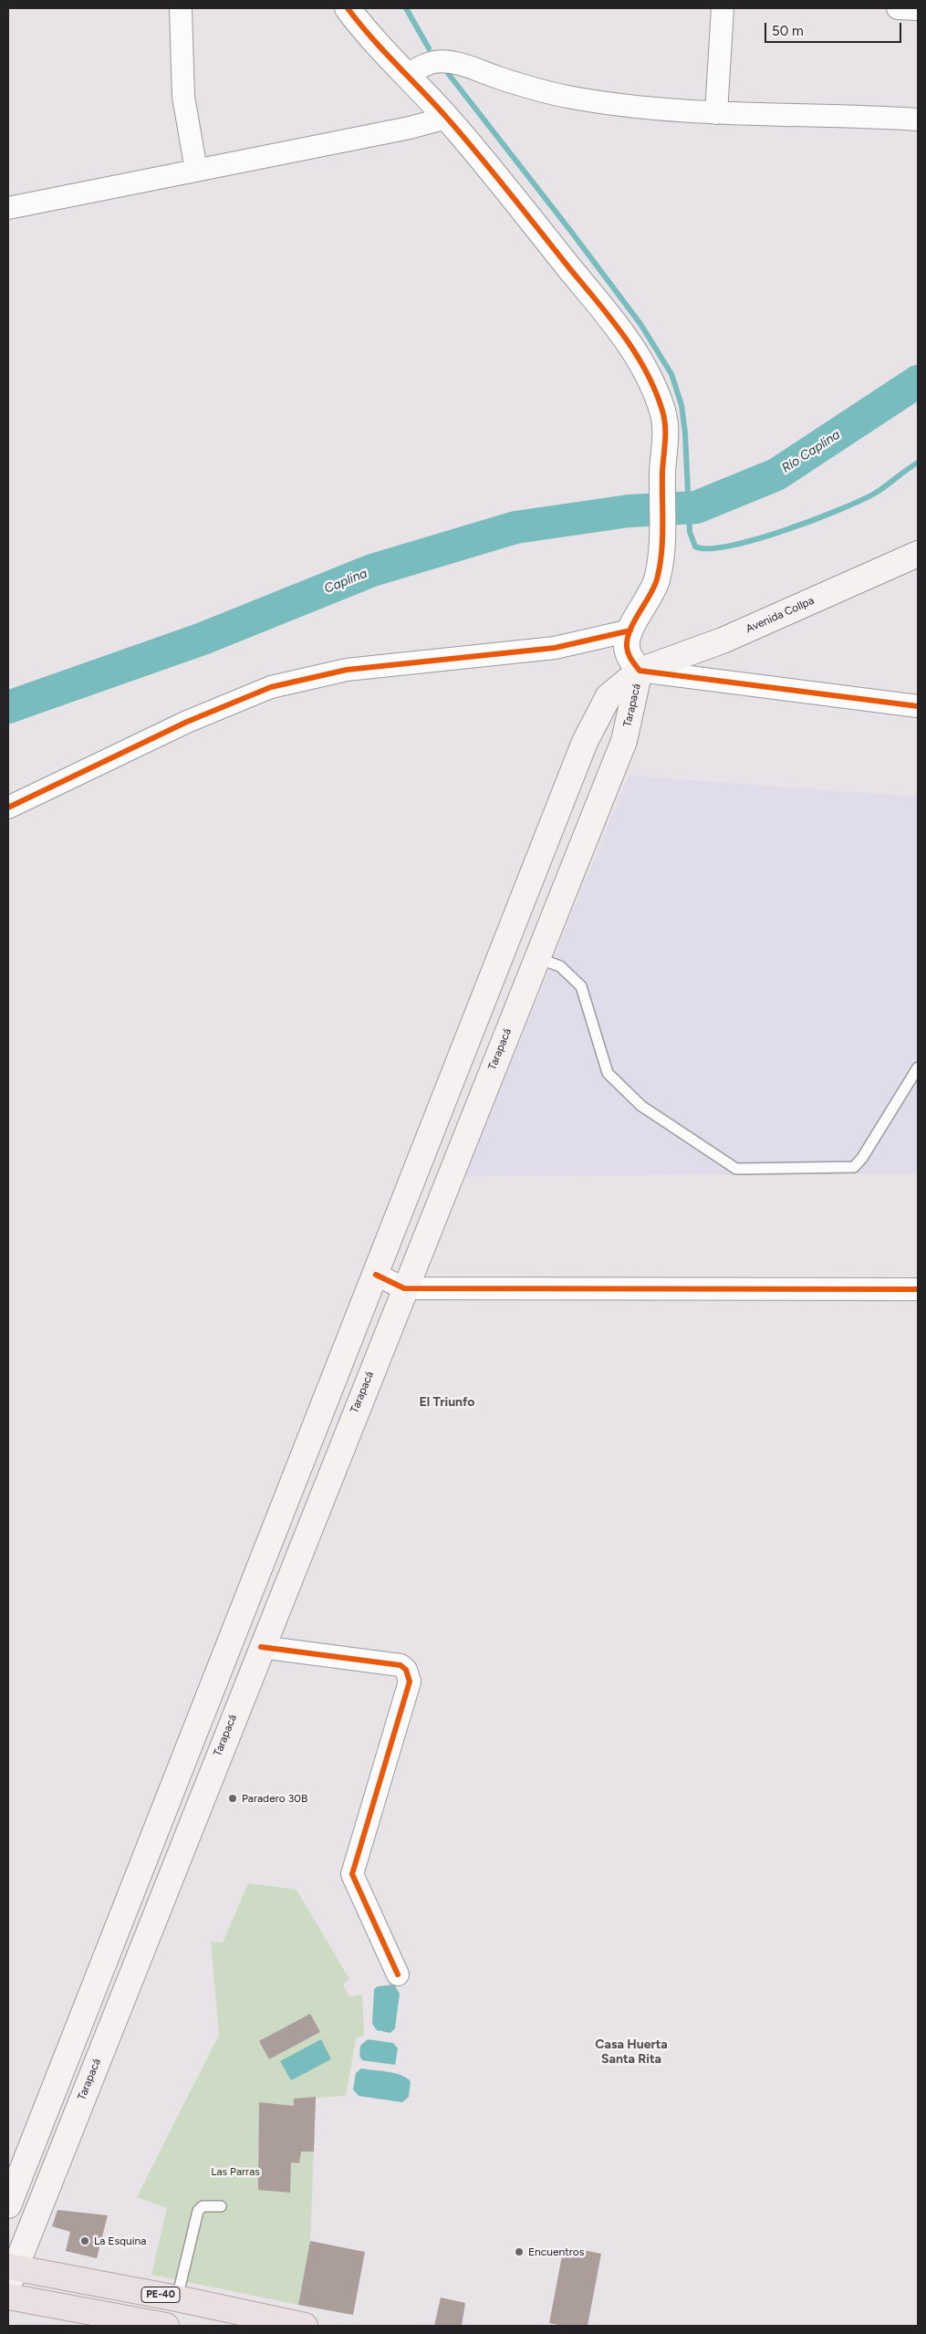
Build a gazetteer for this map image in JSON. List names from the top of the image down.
{
  "streets": {
    "highway": ["PE-40"],
    "main road": ["Avenida Collpa", "Tarapacá"]
  },
  "crossings": [
    ["Avenida Collpa", "Tarapacá"],
    ["Tarapacá", "PE-40"]
  ],
  "districts": ["El Triunfo", "Casa Huerta Santa Rita"],
  "water": ["Río Caplina", "Caplina"],
  "parks": ["Las Parras"],
  "places": ["Paradero 30B", "La Esquina", "Encuentros"],
  "scale_bar": "50 m"
}
